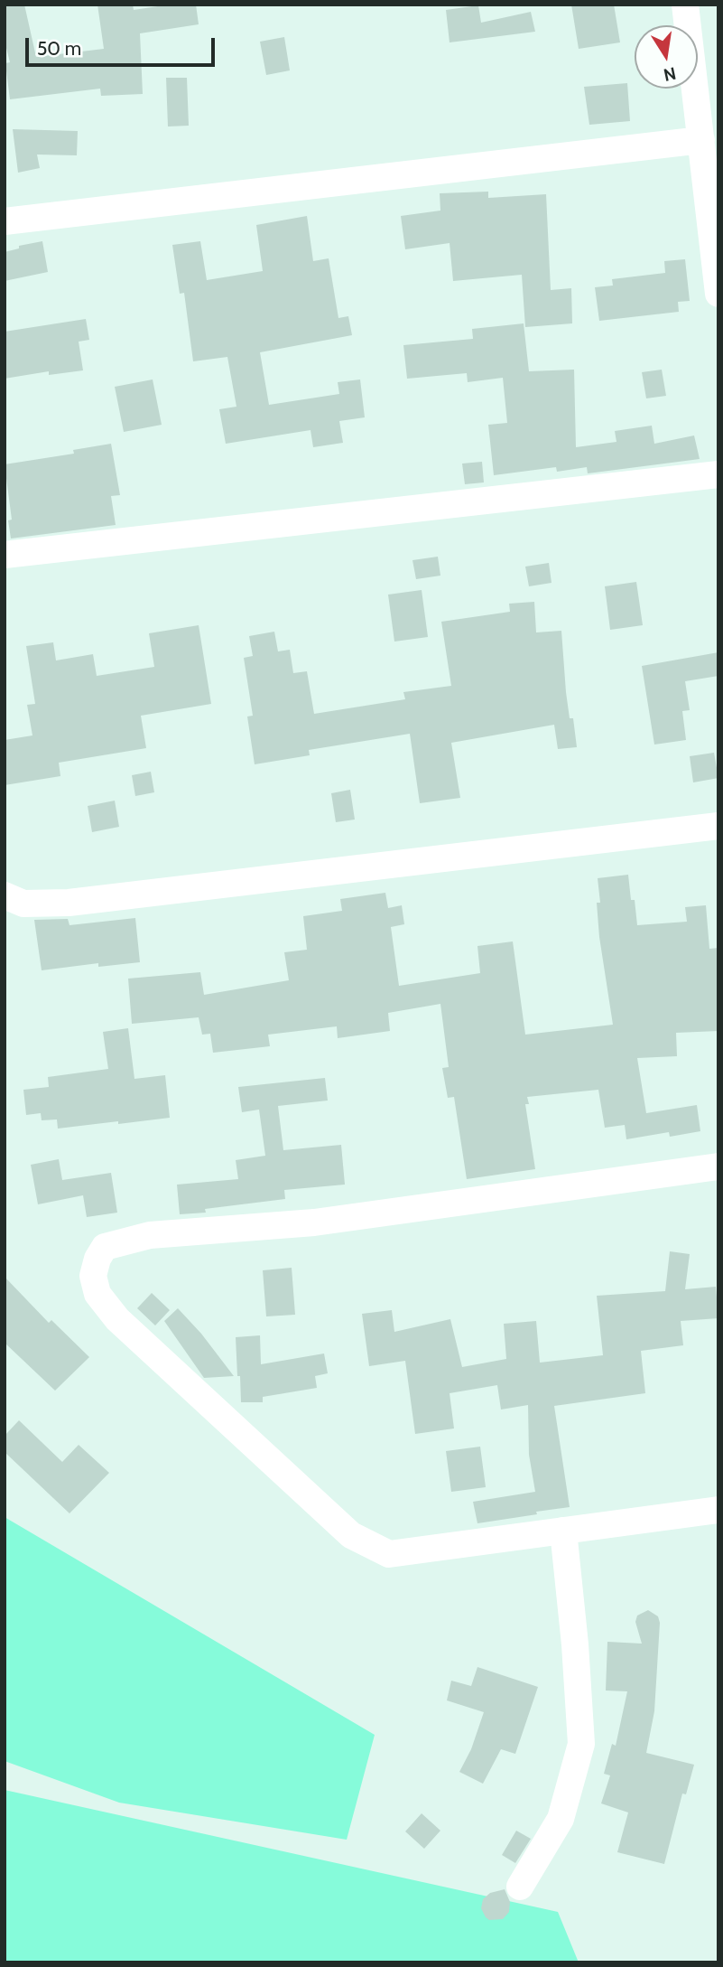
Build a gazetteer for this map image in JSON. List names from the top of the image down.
{
  "scale_bar": "50 m",
  "north": "bottom"
}
